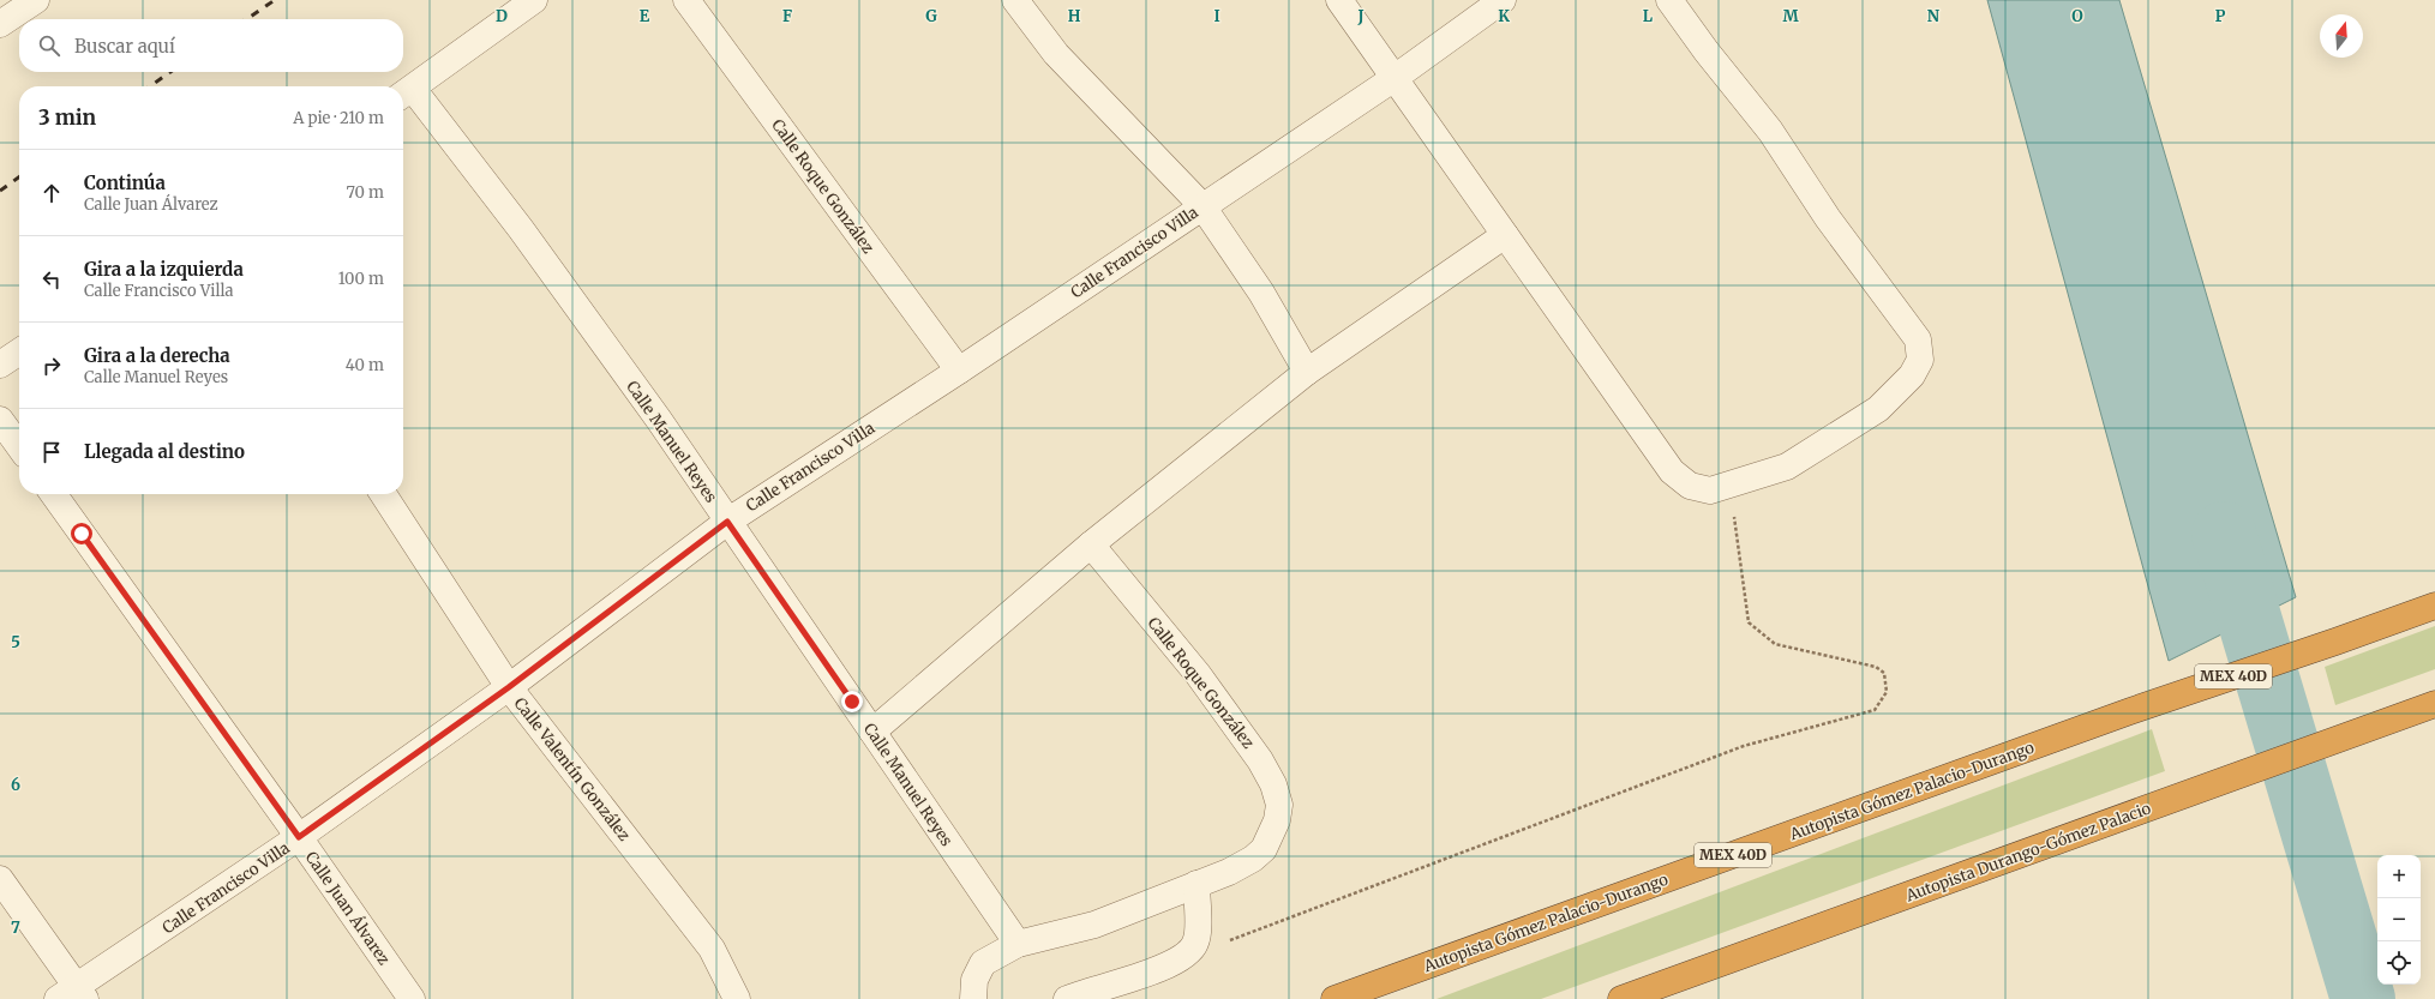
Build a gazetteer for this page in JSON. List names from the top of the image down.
{
  "streets": {
    "highway": ["MEX 40D", "Autopista Gómez Palacio-Durango", "Autopista Durango-Gómez Palacio"],
    "street": [
      "Calle Roque González",
      "Calle Francisco Villa",
      "Calle Manuel Reyes",
      "Calle Valentín González",
      "Calle Juan Álvarez"
    ]
  },
  "crossings": [
    ["Calle Roque González", "Calle Francisco Villa"],
    ["Calle Roque González", "Calle Manuel Reyes"],
    ["Calle Francisco Villa", "Calle Manuel Reyes"],
    ["Calle Francisco Villa", "Calle Valentín González"],
    ["Calle Francisco Villa", "Calle Juan Álvarez"]
  ],
  "north": "top",
  "page": {
    "search": "Buscar aquí",
    "heading": ["3 min", "A pie · 210 m"],
    "list": [
      ["Continúa", "Calle Juan Álvarez", "70 m"],
      ["Gira a la izquierda", "Calle Francisco Villa", "100 m"],
      ["Gira a la derecha", "Calle Manuel Reyes", "40 m"],
      "Llegada al destino"
    ],
    "map_buttons": ["+", "−"]
  },
  "grid": {
    "columns": [
      "D",
      "E",
      "F",
      "G",
      "H",
      "I",
      "J",
      "K",
      "L",
      "M",
      "N",
      "O",
      "P"
    ],
    "rows": ["5", "6", "7"]
  }
}
